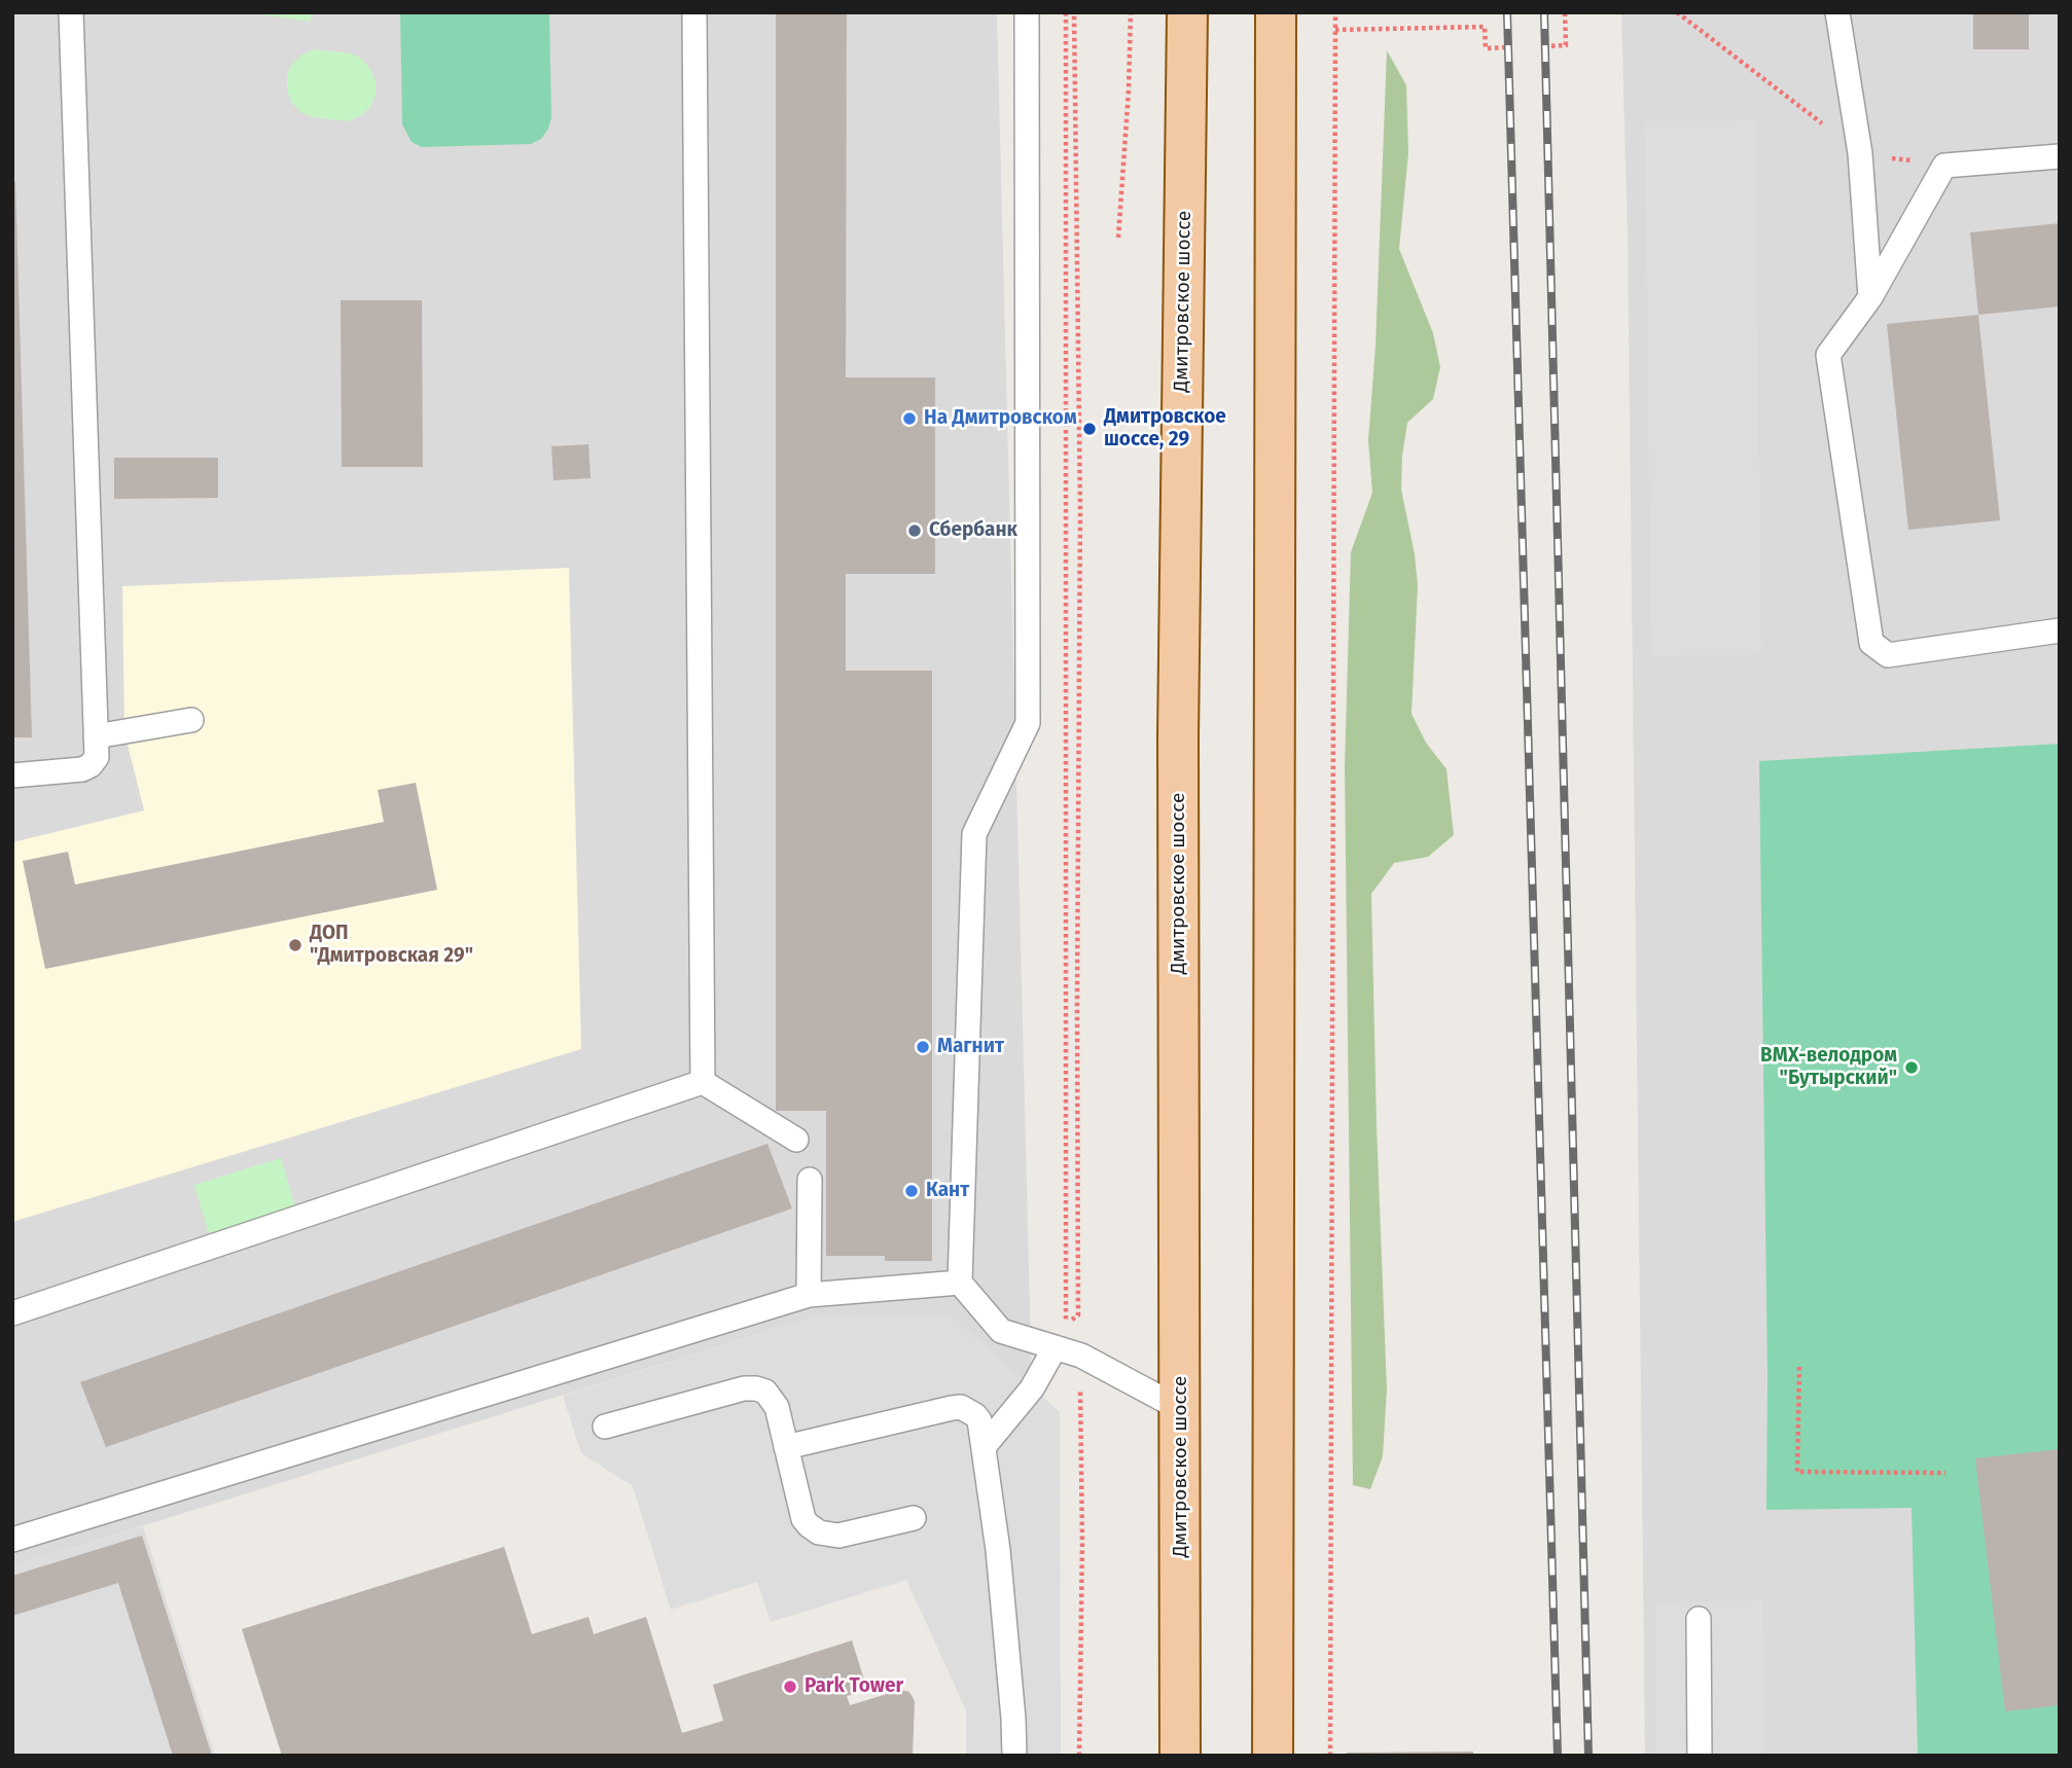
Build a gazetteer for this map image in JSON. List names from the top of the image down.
{
  "streets": {
    "main road": ["Дмитровское шоссе"]
  },
  "places": [
    "На Дмитровском",
    "Дмитровское шоссе, 29",
    "Сбербанк",
    "ДОП \"Дмитровская 29\"",
    "Магнит",
    "BMX-велодром \"Бутырский\"",
    "Кант",
    "Park Tower"
  ]
}
